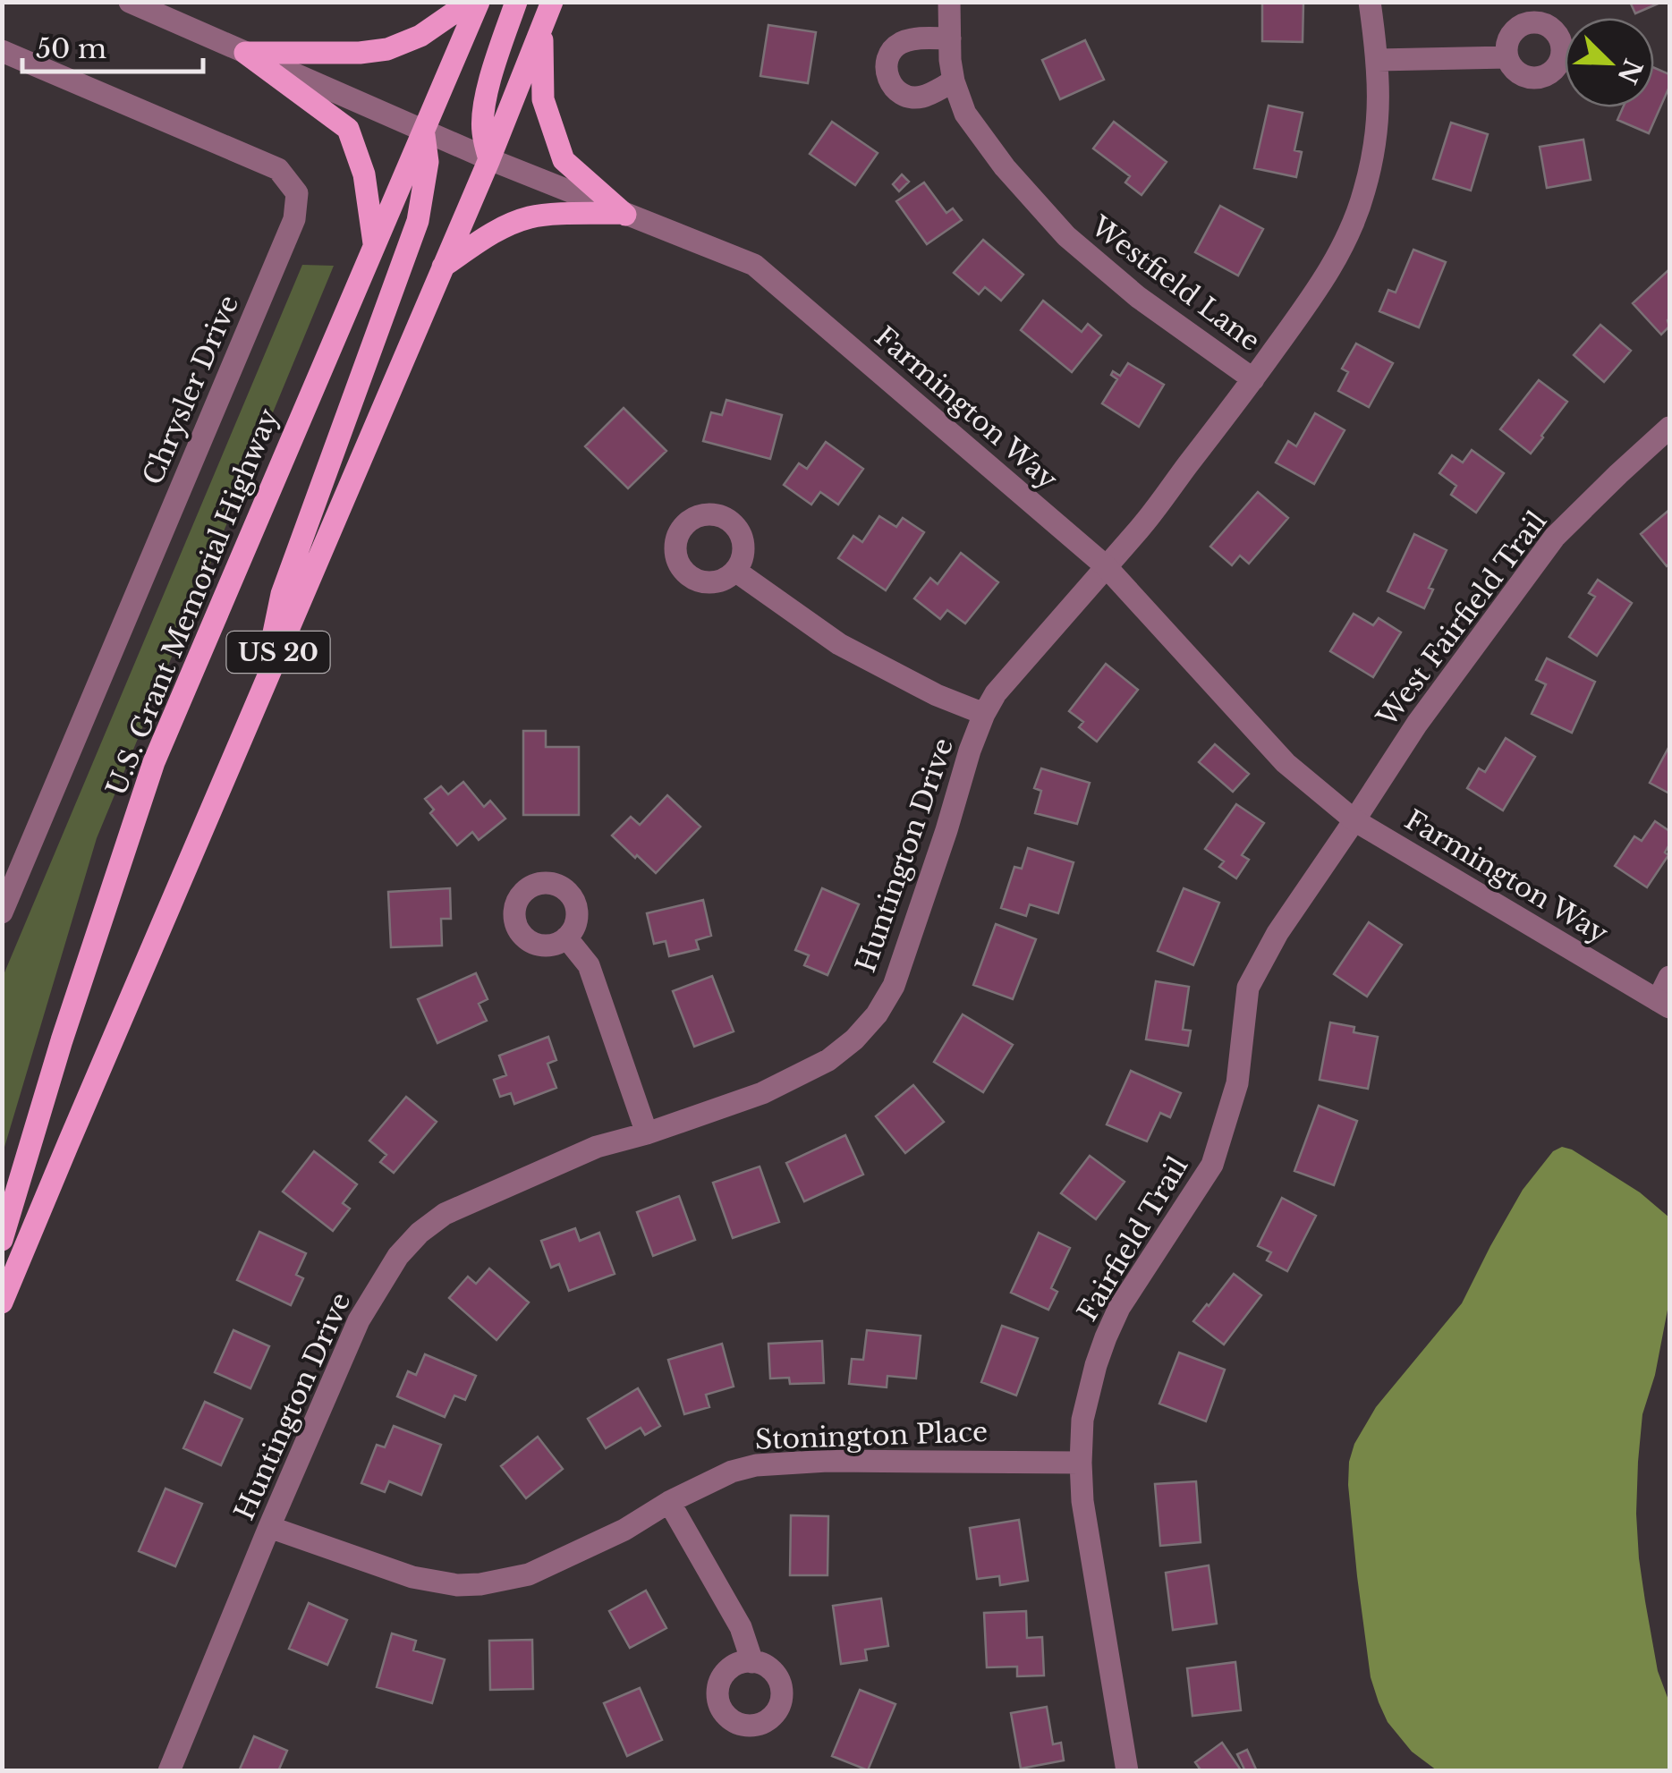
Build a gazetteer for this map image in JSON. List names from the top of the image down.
{
  "streets": {
    "main road": ["U.S. Grant Memorial Highway", "US 20"],
    "street": [
      "Westfield Lane",
      "Chrysler Drive",
      "Farmington Way",
      "West Fairfield Trail",
      "Huntington Drive",
      "Fairfield Trail",
      "Stonington Place"
    ]
  },
  "crossings": [
    ["Westfield Lane", "Huntington Drive"],
    ["Farmington Way", "U.S. Grant Memorial Highway"],
    ["Farmington Way", "West Fairfield Trail"],
    ["Farmington Way", "US 20"],
    ["Farmington Way", "Huntington Drive"],
    ["Farmington Way", "Fairfield Trail"],
    ["West Fairfield Trail", "Fairfield Trail"],
    ["Huntington Drive", "Stonington Place"],
    ["Fairfield Trail", "Stonington Place"]
  ],
  "scale_bar": "50 m",
  "north": "bottom right"
}
